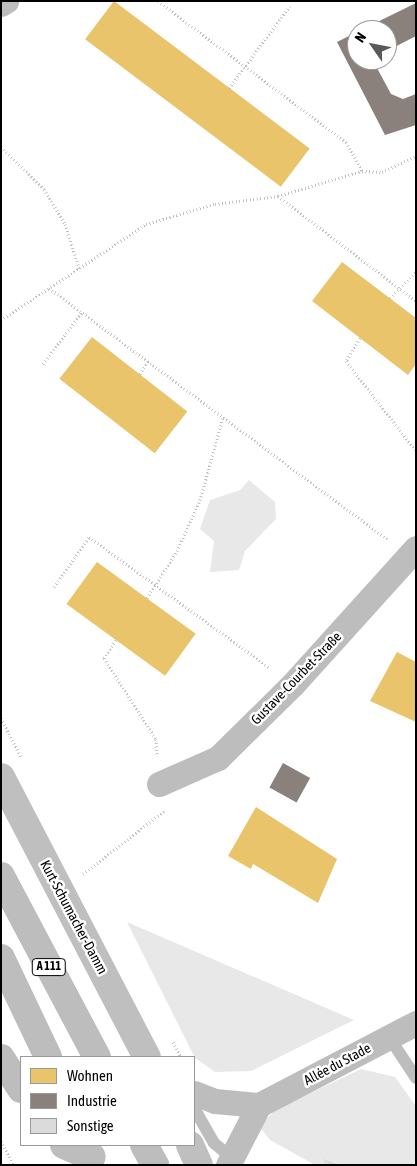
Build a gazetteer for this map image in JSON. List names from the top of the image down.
{
  "streets": {
    "highway": ["A 111"],
    "main road": ["Kurt-Schumacher-Damm"],
    "street": ["Gustave-Courbet-Straße", "Allée du Stade"]
  },
  "legend": ["Wohnen", "Industrie", "Sonstige"],
  "north": "top left"
}
